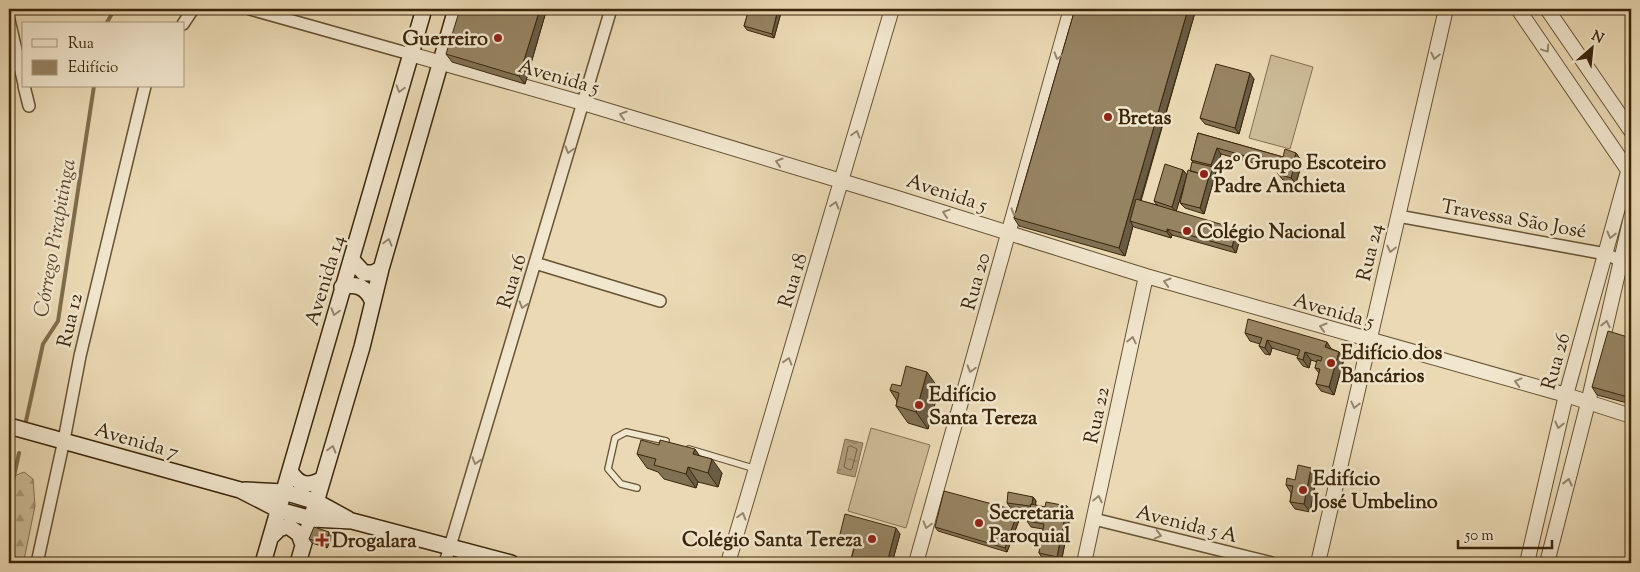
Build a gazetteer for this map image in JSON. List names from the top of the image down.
{
  "streets": {
    "main road": ["Avenida 14", "Avenida 7"],
    "street": [
      "Avenida 5",
      "Travessa São José",
      "Rua 24",
      "Rua 18",
      "Rua 16",
      "Rua 20",
      "Rua 12",
      "Rua 26",
      "Rua 22",
      "Avenida 5 A"
    ]
  },
  "crossings": [
    ["Avenida 5", "Rua 24"],
    ["Avenida 5", "Avenida 14"],
    ["Avenida 5", "Rua 18"],
    ["Avenida 5", "Rua 16"],
    ["Avenida 5", "Rua 20"],
    ["Avenida 5", "Rua 26"],
    ["Avenida 5", "Rua 22"],
    ["Travessa São José", "Rua 24"],
    ["Travessa São José", "Rua 26"],
    ["Avenida 14", "Avenida 7"],
    ["Rua 16", "Avenida 7"],
    ["Rua 12", "Avenida 7"],
    ["Rua 22", "Avenida 5 A"]
  ],
  "one_way": [
    "Avenida 5",
    "Rua 24",
    "Rua 18",
    "Rua 16",
    "Rua 20",
    "Rua 22",
    "Avenida 5 A"
  ],
  "water": ["Córrego Pirapitinga"],
  "places": {
    "other": [
      "Guerreiro",
      "Bretas",
      "42º Grupo Escoteiro Padre Anchieta",
      "Colégio Nacional",
      "Edifício dos Bancários",
      "Edifício Santa Tereza",
      "Edifício José Umbelino",
      "Secretaria Paroquial",
      "Colégio Santa Tereza"
    ],
    "health": ["Drogalara"]
  },
  "legend": ["Rua", "Edifício"],
  "scale_bar": "50 m",
  "north": "top right"
}
